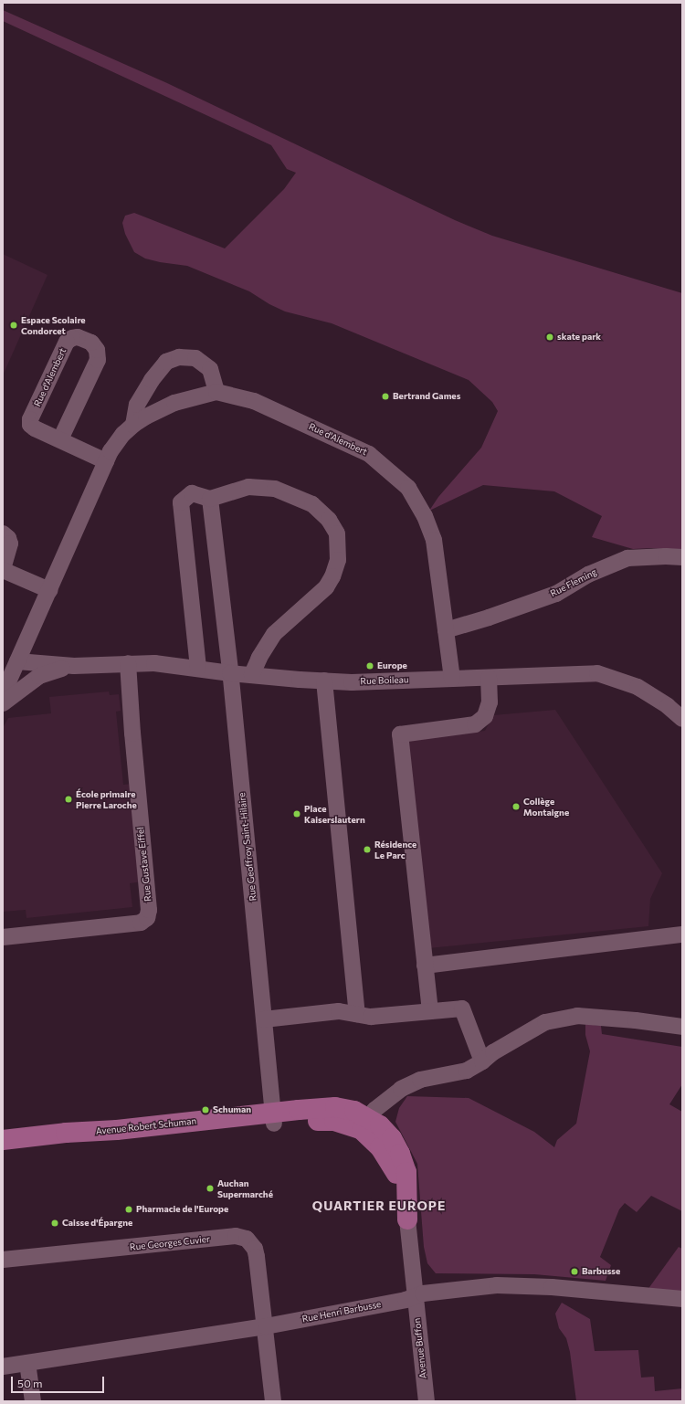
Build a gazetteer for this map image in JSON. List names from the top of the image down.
{
  "streets": {
    "main road": ["Avenue Robert Schuman"],
    "street": [
      "Rue d'Alembert",
      "Rue Fleming",
      "Rue Boileau",
      "Rue Geoffroy Saint-Hilaire",
      "Rue Gustave Eiffel",
      "Rue Georges Cuvier",
      "Rue Henri Barbusse",
      "Avenue Buffon"
    ]
  },
  "crossings": [
    ["Rue d'Alembert", "Rue Fleming"],
    ["Rue d'Alembert", "Rue Boileau"],
    ["Rue Boileau", "Rue Geoffroy Saint-Hilaire"],
    ["Rue Boileau", "Rue Gustave Eiffel"],
    ["Rue Geoffroy Saint-Hilaire", "Avenue Robert Schuman"],
    ["Avenue Robert Schuman", "Rue Henri Barbusse"],
    ["Avenue Robert Schuman", "Avenue Buffon"],
    ["Rue Georges Cuvier", "Rue Henri Barbusse"],
    ["Rue Henri Barbusse", "Avenue Buffon"]
  ],
  "districts": ["QUARTIER EUROPE"],
  "places": [
    "Espace Scolaire Condorcet",
    "skate park",
    "Bertrand Games",
    "Europe",
    "École primaire Pierre Laroche",
    "Collège Montaigne",
    "Place Kaiserslautern",
    "Résidence Le Parc",
    "Schuman",
    "Auchan Supermarché",
    "Pharmacie de l'Europe",
    "Caisse d'Épargne",
    "Barbusse"
  ],
  "scale_bar": "50 m"
}
